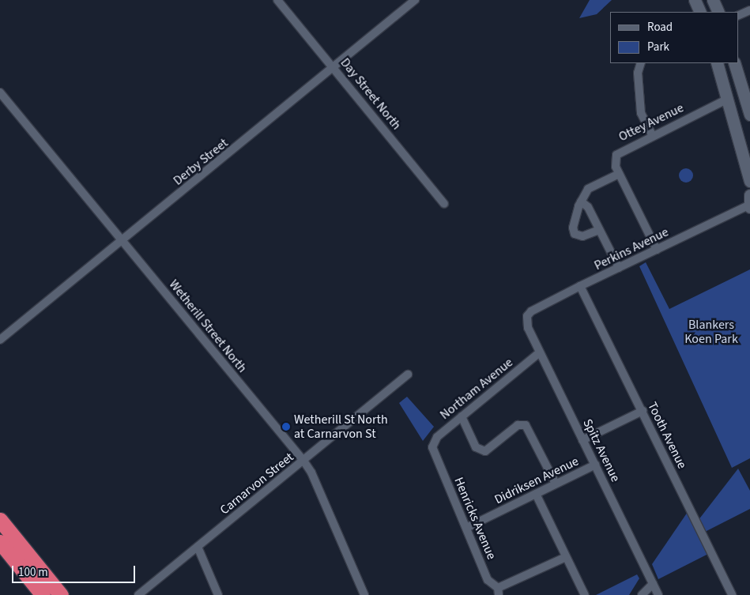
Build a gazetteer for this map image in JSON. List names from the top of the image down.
{
  "streets": {
    "street": [
      "Day Street North",
      "Ottey Avenue",
      "Derby Street",
      "Perkins Avenue",
      "Wetherill Street North",
      "Northam Avenue",
      "Tooth Avenue",
      "Spitz Avenue",
      "Didriksen Avenue",
      "Carnarvon Street",
      "Henricks Avenue"
    ]
  },
  "crossings": [
    ["Day Street North", "Derby Street"],
    ["Ottey Avenue", "Perkins Avenue"],
    ["Derby Street", "Wetherill Street North"],
    ["Perkins Avenue", "Tooth Avenue"],
    ["Perkins Avenue", "Spitz Avenue"],
    ["Wetherill Street North", "Carnarvon Street"],
    ["Northam Avenue", "Spitz Avenue"],
    ["Northam Avenue", "Henricks Avenue"],
    ["Spitz Avenue", "Didriksen Avenue"],
    ["Didriksen Avenue", "Henricks Avenue"]
  ],
  "parks": ["Blankers Koen Park"],
  "places": ["Wetherill St North at Carnarvon St"],
  "legend": ["Road", "Park"],
  "scale_bar": "100 m"
}
